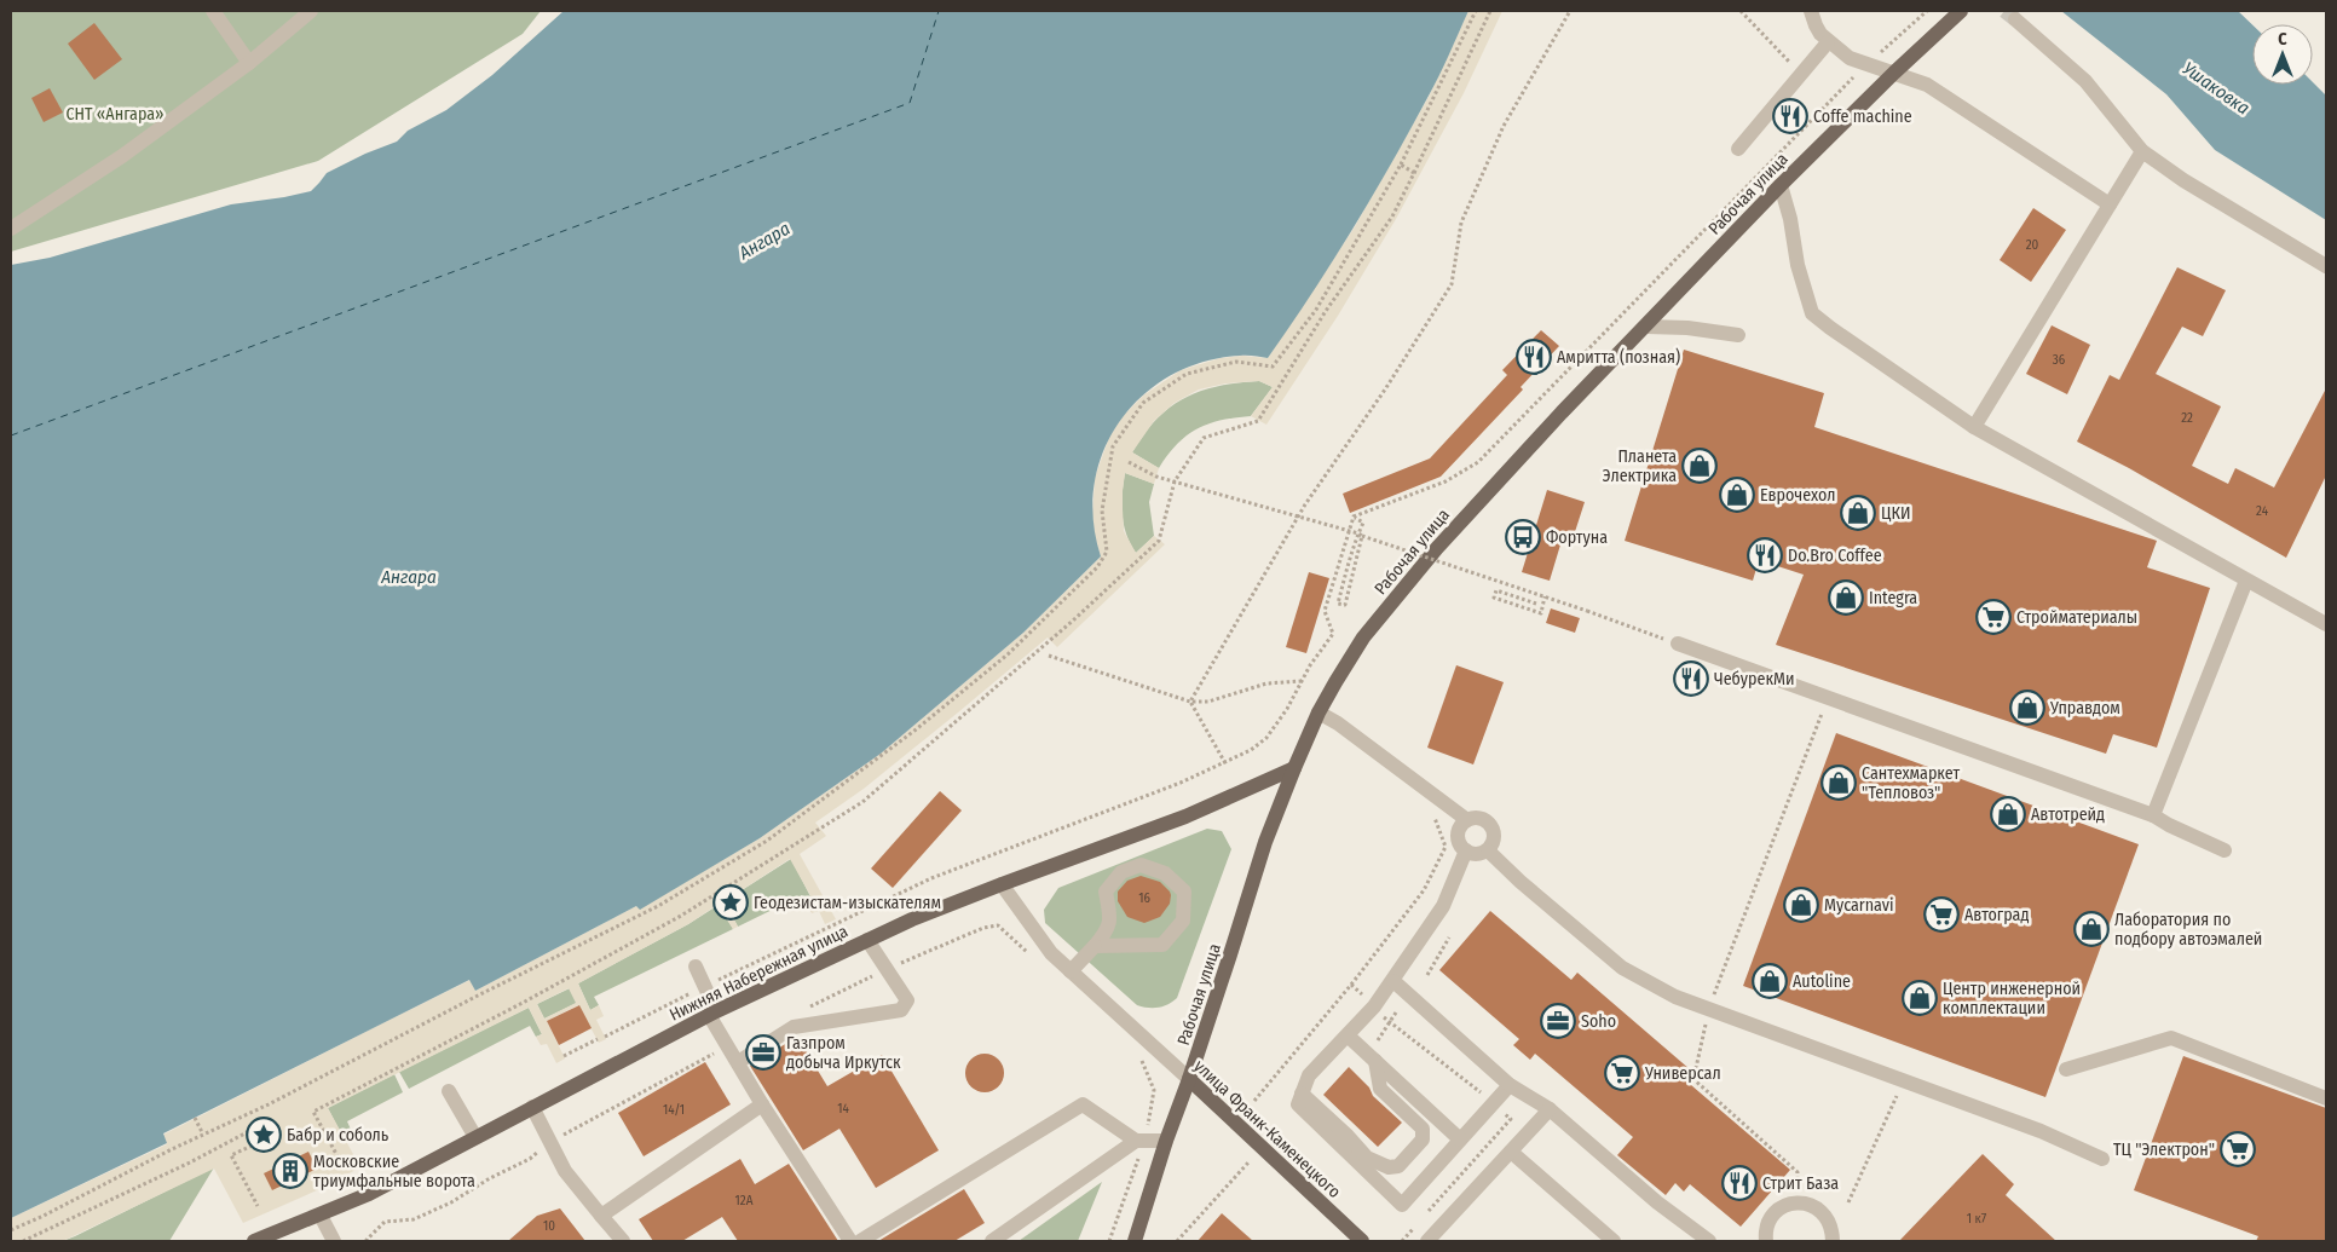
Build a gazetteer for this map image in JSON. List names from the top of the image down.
{
  "streets": {
    "main road": ["Рабочая улица", "Нижняя Набережная улица", "улица Франк-Каменецкого"]
  },
  "crossings": [
    ["Рабочая улица", "Нижняя Набережная улица"],
    ["Рабочая улица", "улица Франк-Каменецкого"],
    ["Нижняя Набережная улица", "улица Франк-Каменецкого"]
  ],
  "water": ["Ушаковка", "Ангара"],
  "parks": ["СНТ «Ангара»"],
  "places": {
    "restaurant": [
      "Coffe machine",
      "Амритта (позная)",
      "Do.Bro Coffee",
      "ЧебурекМи",
      "Стрит База"
    ],
    "shop": [
      "Планета Электрика",
      "Еврочехол",
      "ЦКИ",
      "Integra",
      "Управдом",
      "Сантехмаркет \"Тепловоз\"",
      "Автотрейд",
      "Mycarnavi",
      "Лаборатория по подбору автоэмалей",
      "Autoline",
      "Центр инженерной комплектации"
    ],
    "bus stop": ["Фортуна"],
    "supermarket": [
      "Стройматериалы",
      "Автоград",
      "Универсал",
      "ТЦ \"Электрон\""
    ],
    "place": ["Геодезистам-изыскателям", "Бабр и соболь"],
    "office": ["Soho", "Газпром добыча Иркутск"],
    "building": ["Московские триумфальные ворота"]
  },
  "house_numbers": [
    "20",
    "36",
    "22",
    "24",
    "16",
    "14",
    "14/1",
    "12А",
    "1 к7",
    "10"
  ],
  "north": "top"
}
